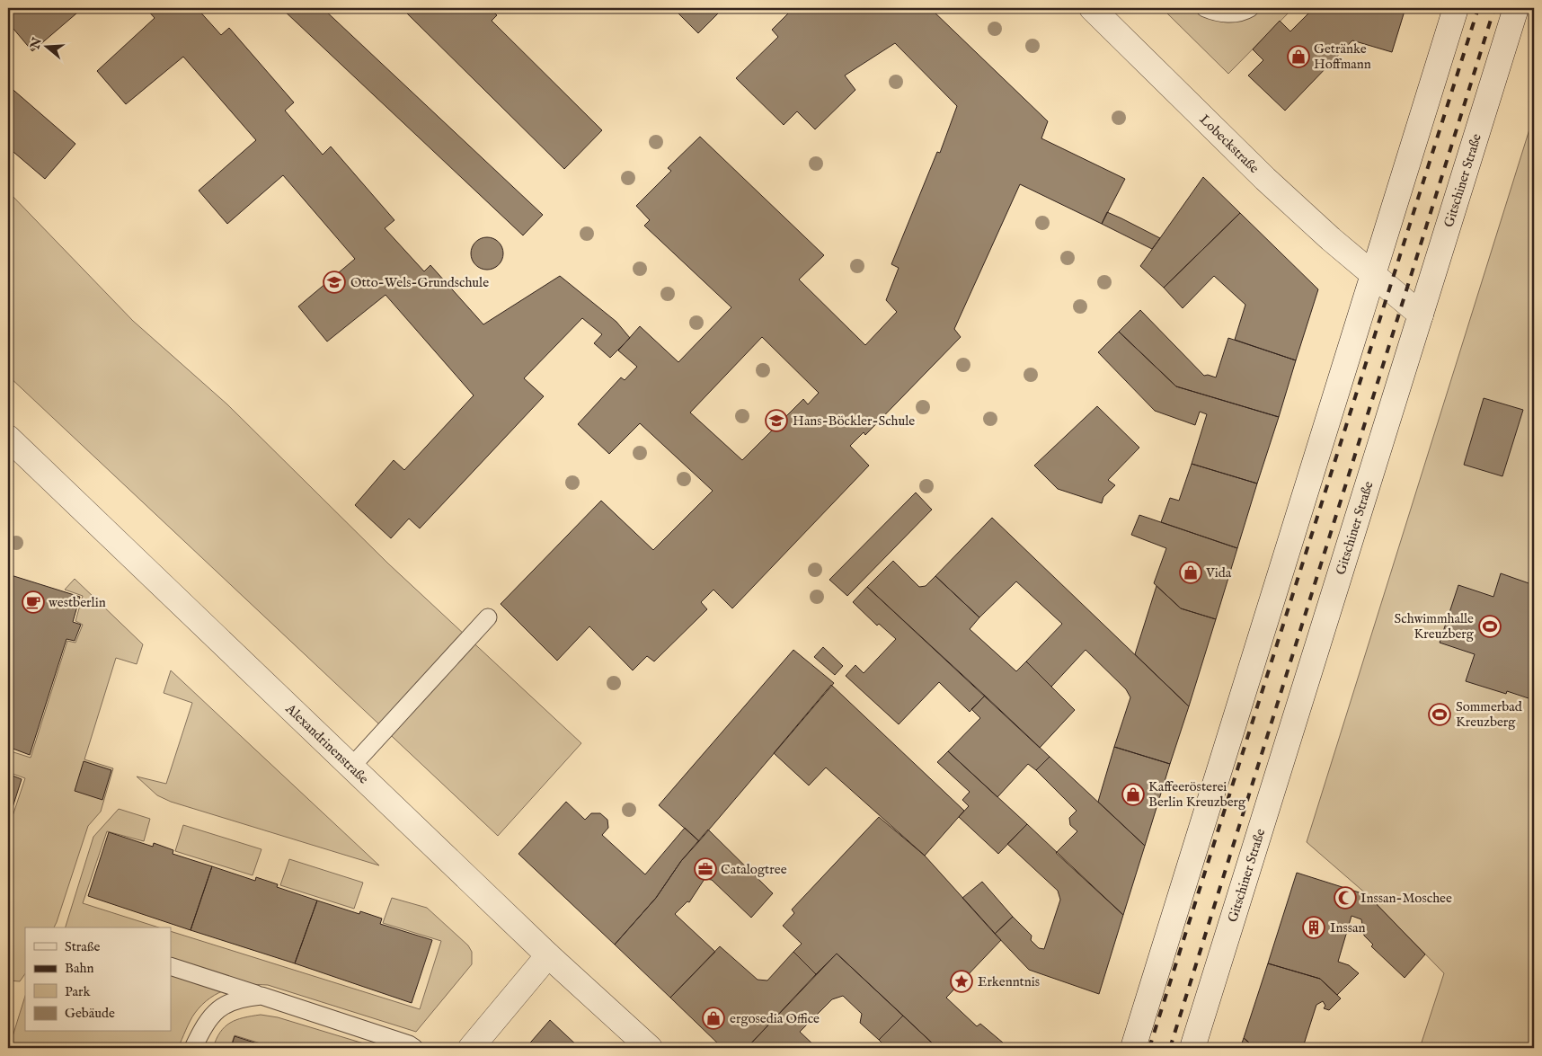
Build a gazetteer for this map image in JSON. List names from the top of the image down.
{
  "streets": {
    "main road": ["Lobeckstraße", "Gitschiner Straße", "Alexandrinenstraße"]
  },
  "crossings": [
    ["Lobeckstraße", "Gitschiner Straße"]
  ],
  "places": {
    "shop": [
      "Getränke Hoffmann",
      "Vida",
      "Kaffeerösterei Berlin Kreuzberg",
      "ergosedia Office"
    ],
    "school or university": ["Otto-Wels-Grundschule", "Hans-Böckler-Schule"],
    "cafe": ["westberlin"],
    "sports": ["Schwimmhalle Kreuzberg", "Sommerbad Kreuzberg"],
    "office": ["Catalogtree"],
    "mosque": ["Inssan-Moschee"],
    "building": ["Inssan"],
    "place": ["Erkenntnis"]
  },
  "legend": [
    "Straße",
    "Bahn",
    "Park",
    "Gebäude"
  ],
  "north": "left"
}
